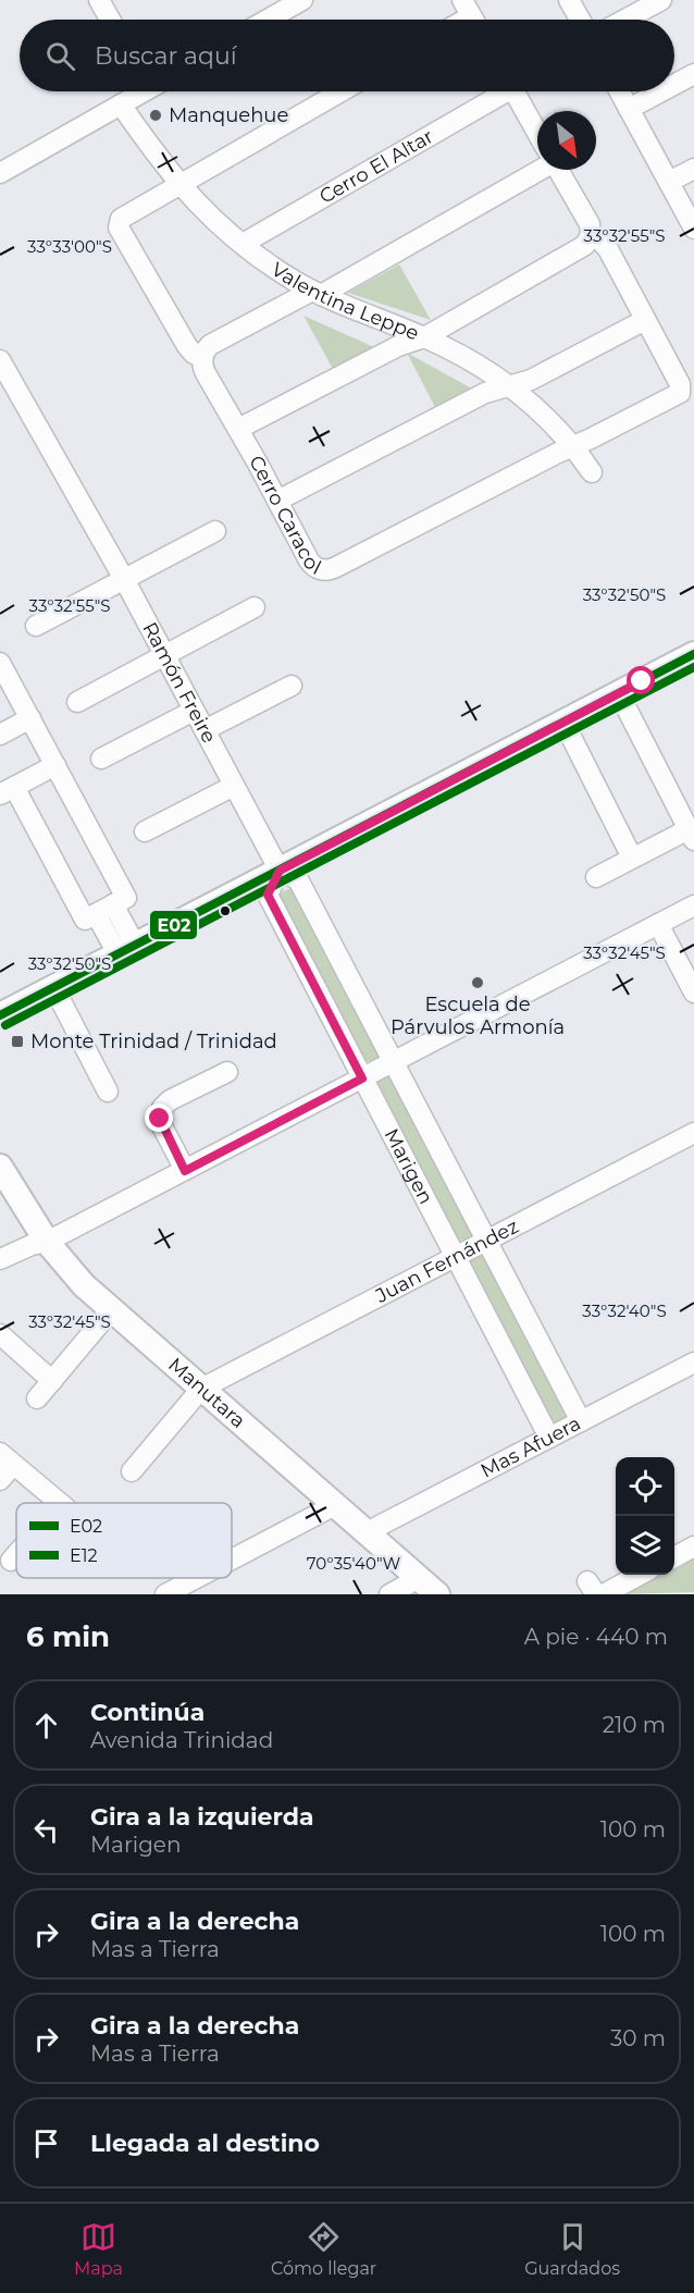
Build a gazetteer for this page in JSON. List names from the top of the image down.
{
  "streets": {
    "main road": ["Manutara"],
    "street": [
      "Cerro El Altar",
      "Valentina Leppe",
      "Cerro Caracol",
      "Ramón Freire",
      "Marigen",
      "Juan Fernández",
      "Mas Afuera"
    ]
  },
  "crossings": [
    ["Cerro El Altar", "Valentina Leppe"],
    ["Valentina Leppe", "Cerro Caracol"],
    ["Ramón Freire", "Marigen"],
    ["Marigen", "Juan Fernández"],
    ["Marigen", "Mas Afuera"],
    ["Juan Fernández", "Manutara"],
    ["Manutara", "Mas Afuera"]
  ],
  "places": {
    "other": ["Manquehue", "Escuela de Párvulos Armonía"],
    "transit": ["Monte Trinidad / Trinidad"]
  },
  "lines": ["transit line E02", "transit line E12"],
  "legend": ["E02", "E12"],
  "north": "bottom right",
  "page": {
    "search": "Buscar aquí",
    "heading": ["6 min", "A pie · 440 m"],
    "list": [
      ["Continúa", "Avenida Trinidad", "210 m"],
      ["Gira a la izquierda", "Marigen", "100 m"],
      ["Gira a la derecha", "Mas a Tierra", "100 m"],
      ["Gira a la derecha", "Mas a Tierra", "30 m"],
      "Llegada al destino"
    ],
    "nav": ["Mapa", "Cómo llegar", "Guardados"]
  },
  "coordinates": [
    "33°32'55\"S",
    "33°33'00\"S",
    "33°32'50\"S",
    "33°32'45\"S",
    "33°32'40\"S",
    "70°35'40\"W"
  ]
}
